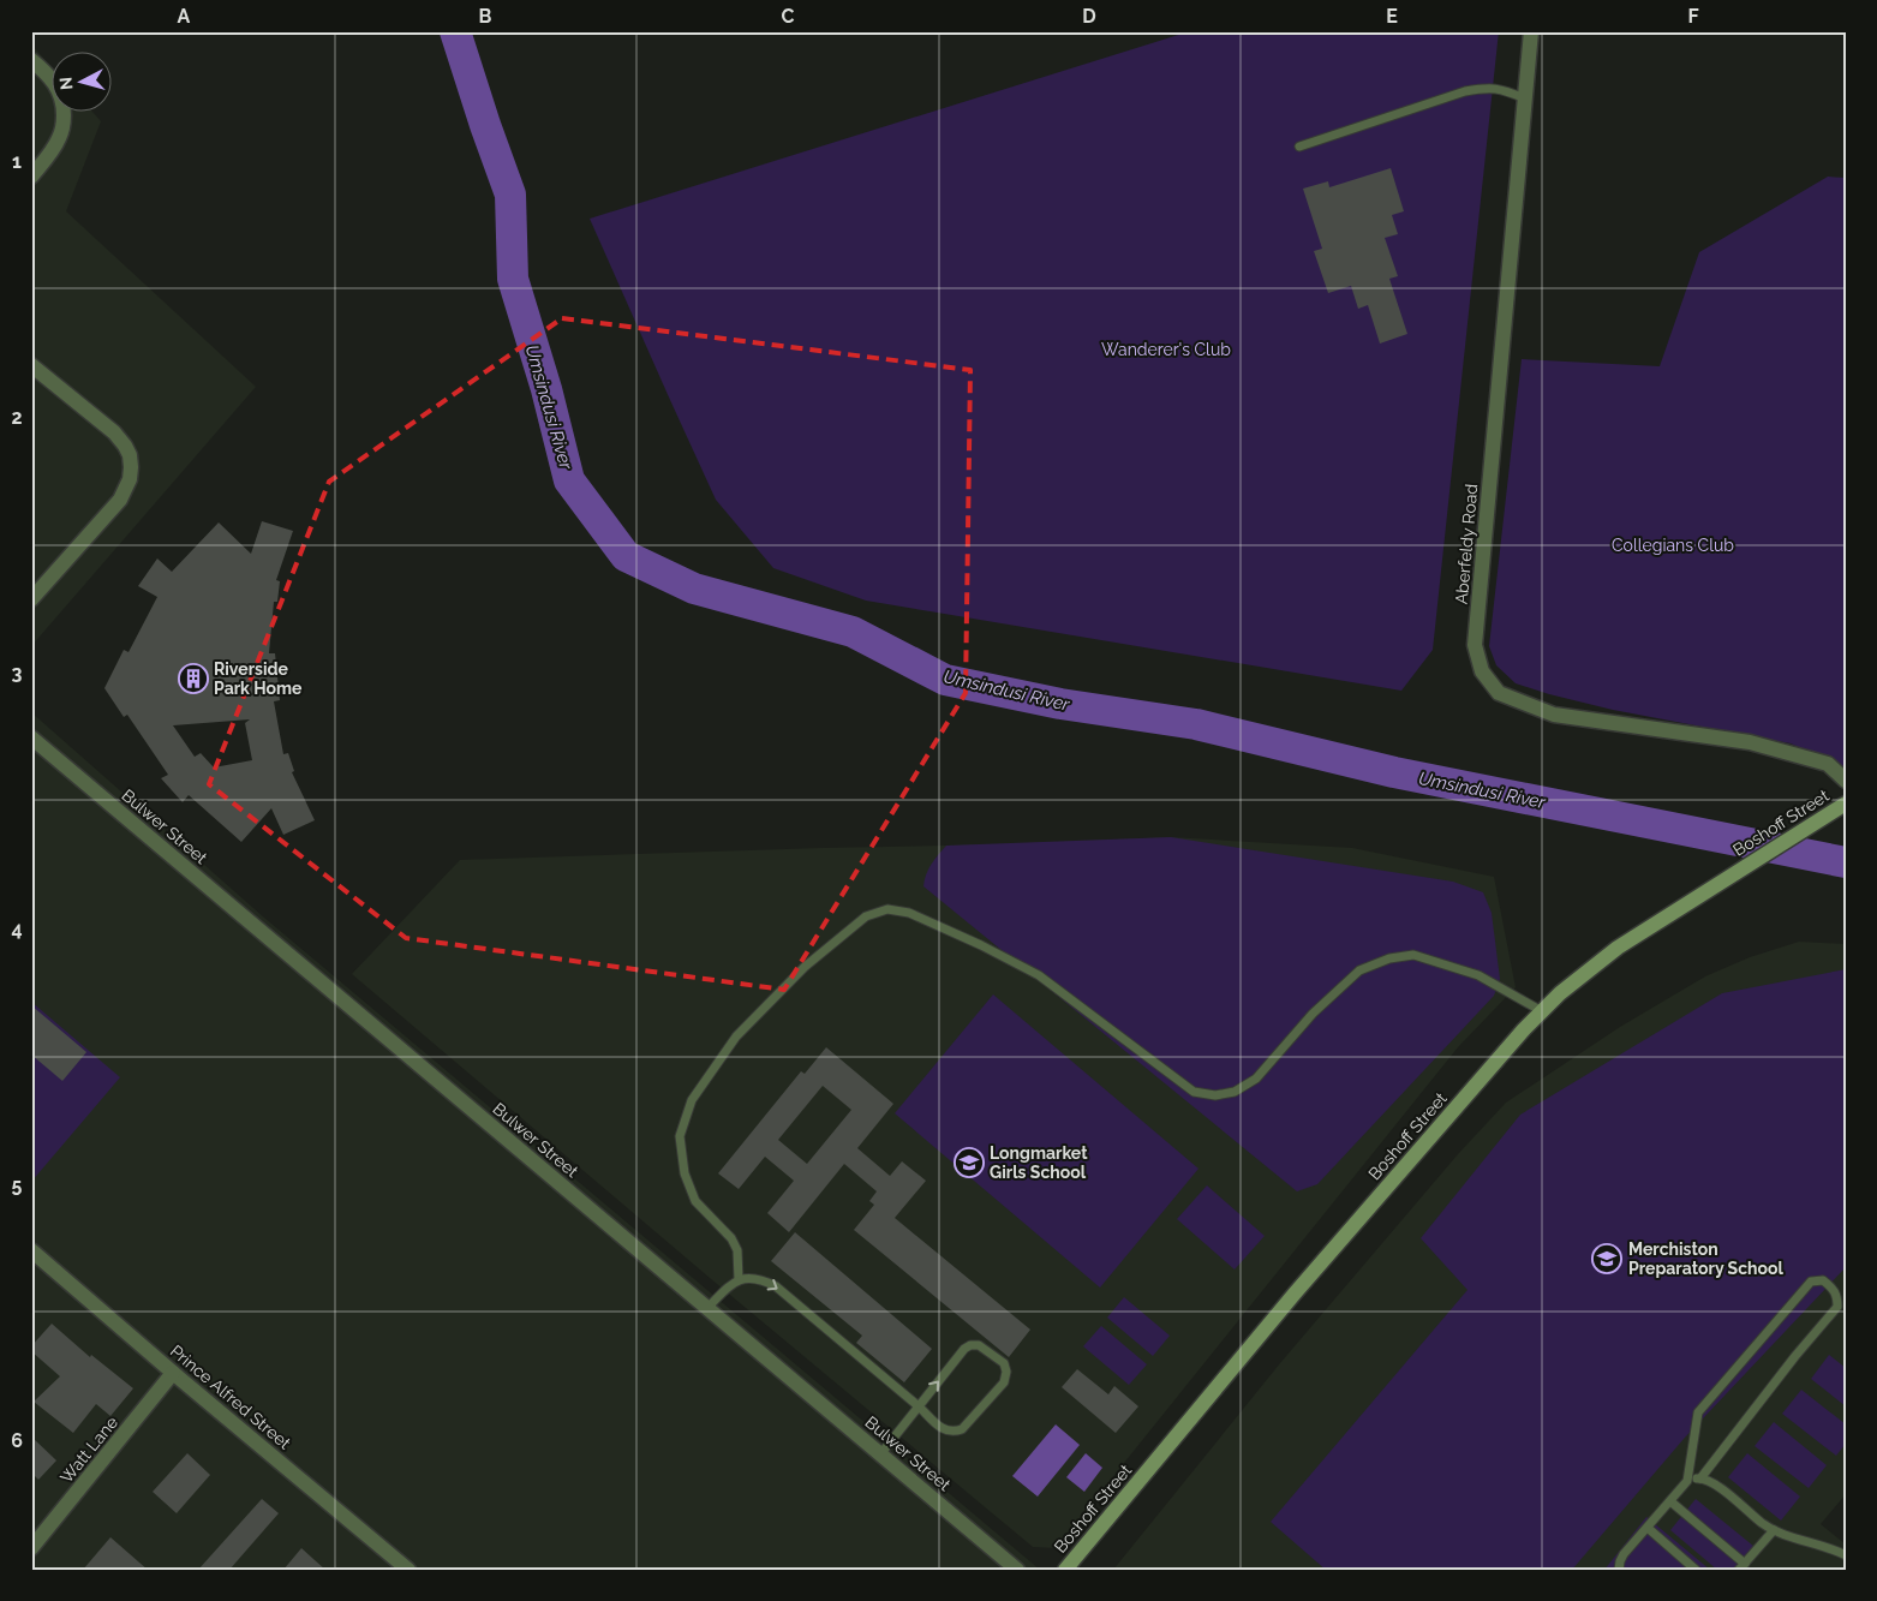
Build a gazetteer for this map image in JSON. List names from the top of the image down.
{
  "streets": {
    "main road": ["Boshoff Street"],
    "street": [
      "Aberfeldy Road",
      "Bulwer Street",
      "Prince Alfred Street",
      "Watt Lane"
    ]
  },
  "crossings": [
    ["Prince Alfred Street", "Watt Lane"]
  ],
  "water": ["Umsindusi River"],
  "parks": ["Wanderer's Club", "Collegians Club"],
  "places": {
    "building": ["Riverside Park Home"],
    "school or university": ["Longmarket Girls School", "Merchiston Preparatory School"]
  },
  "north": "left",
  "grid": {
    "columns": [
      "A",
      "B",
      "C",
      "D",
      "E",
      "F"
    ],
    "rows": [
      "1",
      "2",
      "3",
      "4",
      "5",
      "6"
    ]
  }
}
